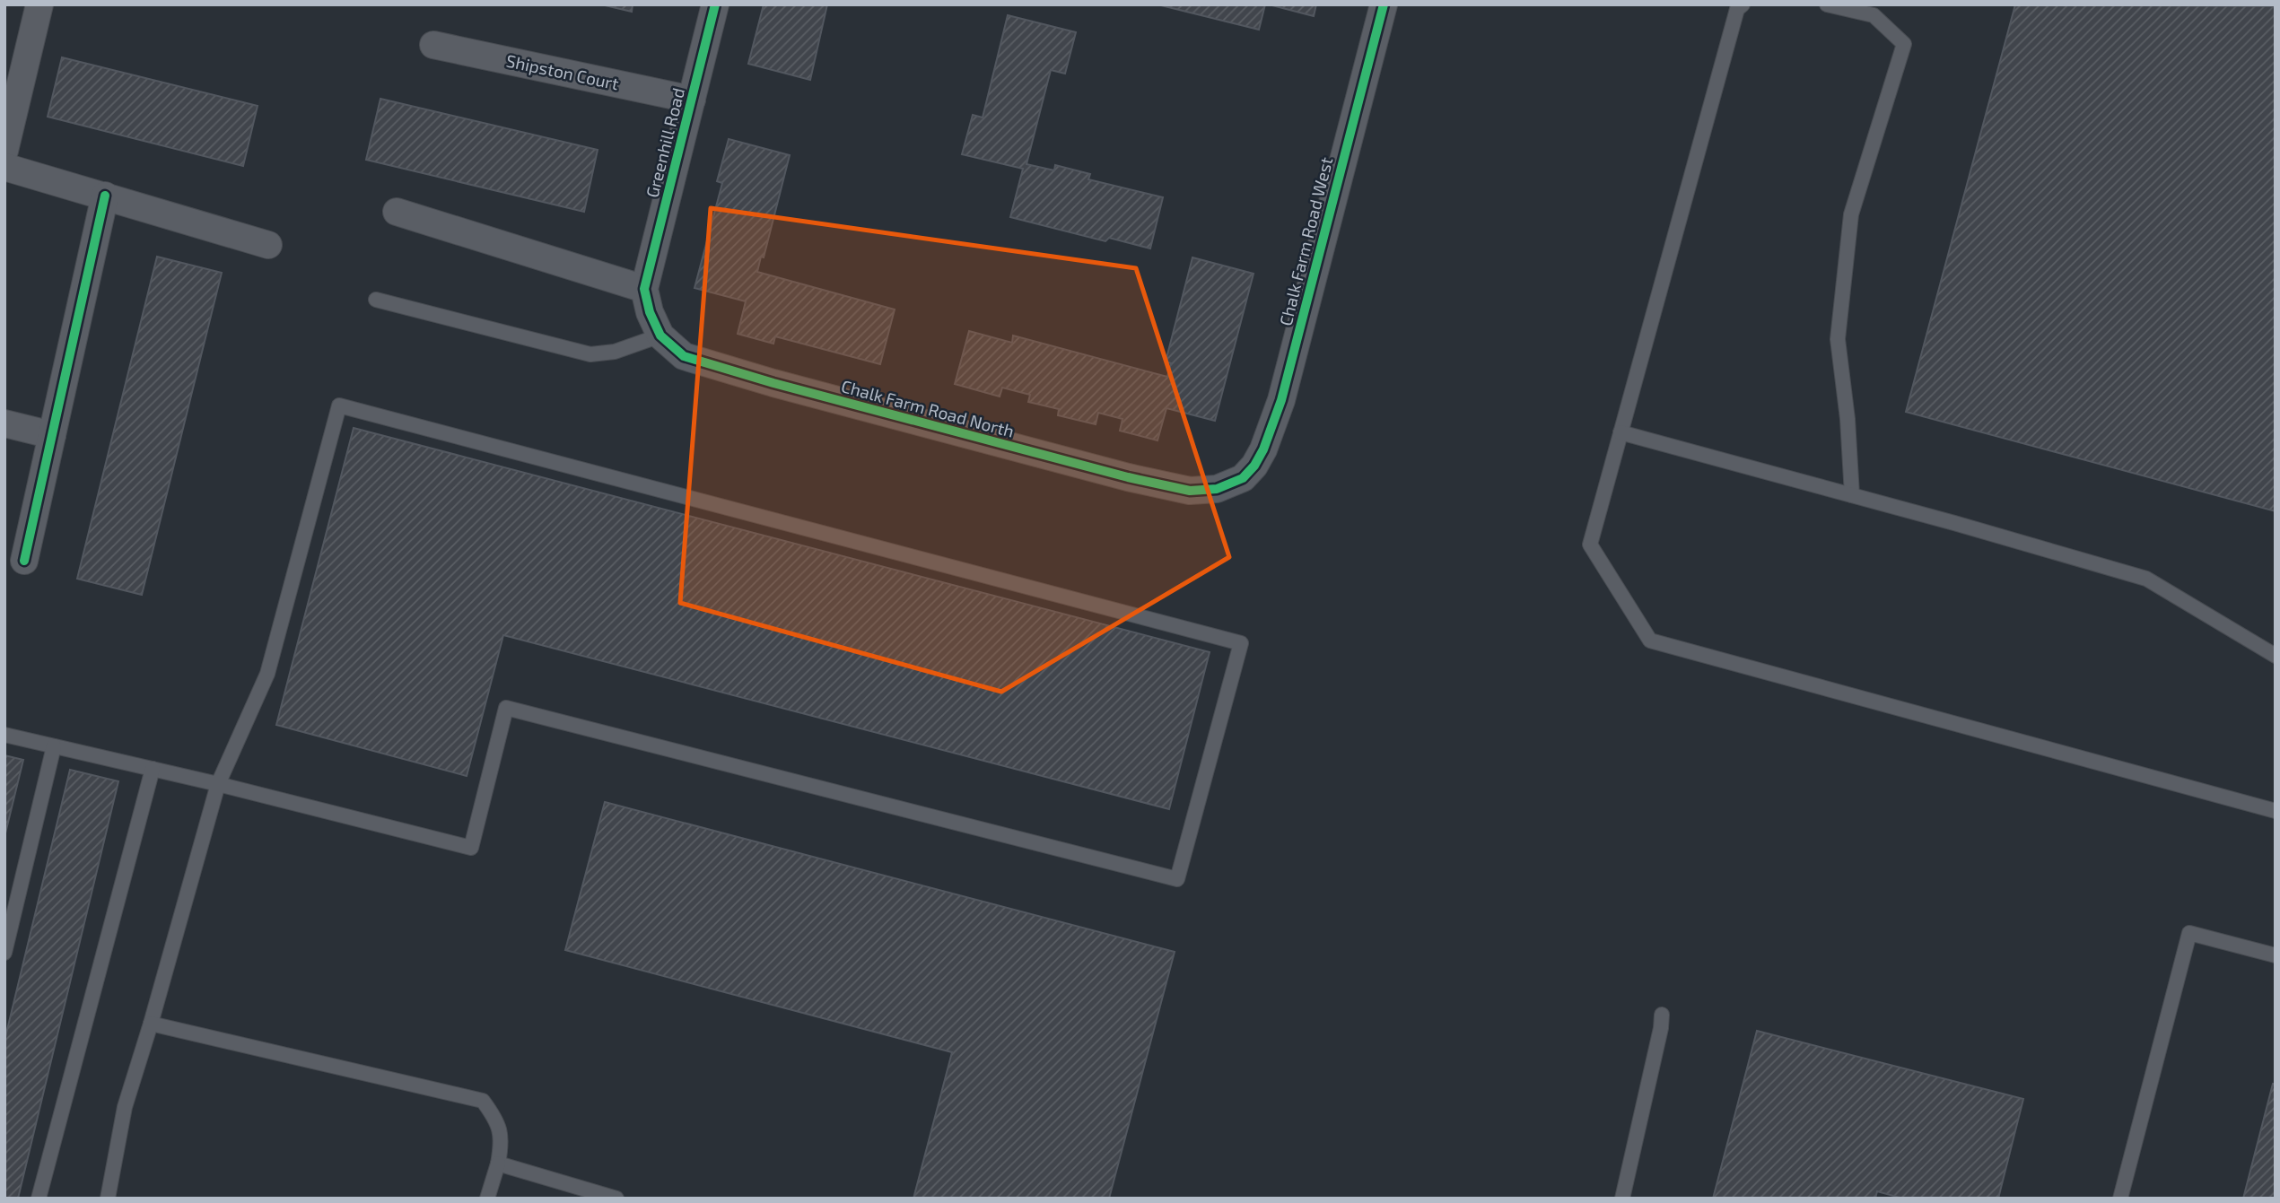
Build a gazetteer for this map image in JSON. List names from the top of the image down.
{
  "streets": {
    "street": [
      "Shipston Court",
      "Greenhill Road",
      "Chalk Farm Road West",
      "Chalk Farm Road North"
    ]
  },
  "crossings": [
    ["Shipston Court", "Greenhill Road"],
    ["Greenhill Road", "Chalk Farm Road North"],
    ["Chalk Farm Road West", "Chalk Farm Road North"]
  ]
}
